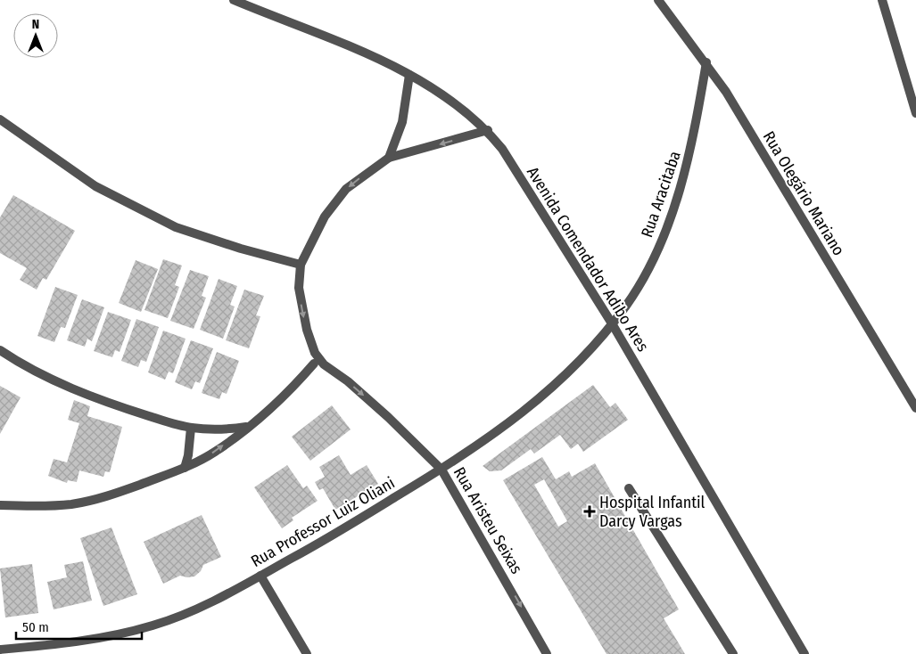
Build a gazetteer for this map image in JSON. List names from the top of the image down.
{
  "streets": {
    "street": [
      "Rua Olegário Mariano",
      "Rua Aracitaba",
      "Avenida Comendador Adibo Ares",
      "Rua Aristeu Seixas",
      "Rua Professor Luiz Oliani"
    ]
  },
  "crossings": [
    ["Rua Olegário Mariano", "Rua Aracitaba"],
    ["Rua Aracitaba", "Avenida Comendador Adibo Ares"],
    ["Rua Aracitaba", "Rua Professor Luiz Oliani"],
    ["Avenida Comendador Adibo Ares", "Rua Aristeu Seixas"],
    ["Avenida Comendador Adibo Ares", "Rua Professor Luiz Oliani"],
    ["Rua Aristeu Seixas", "Rua Professor Luiz Oliani"]
  ],
  "places": {
    "health": ["Hospital Infantil Darcy Vargas"]
  },
  "scale_bar": "50 m",
  "north": "top"
}
